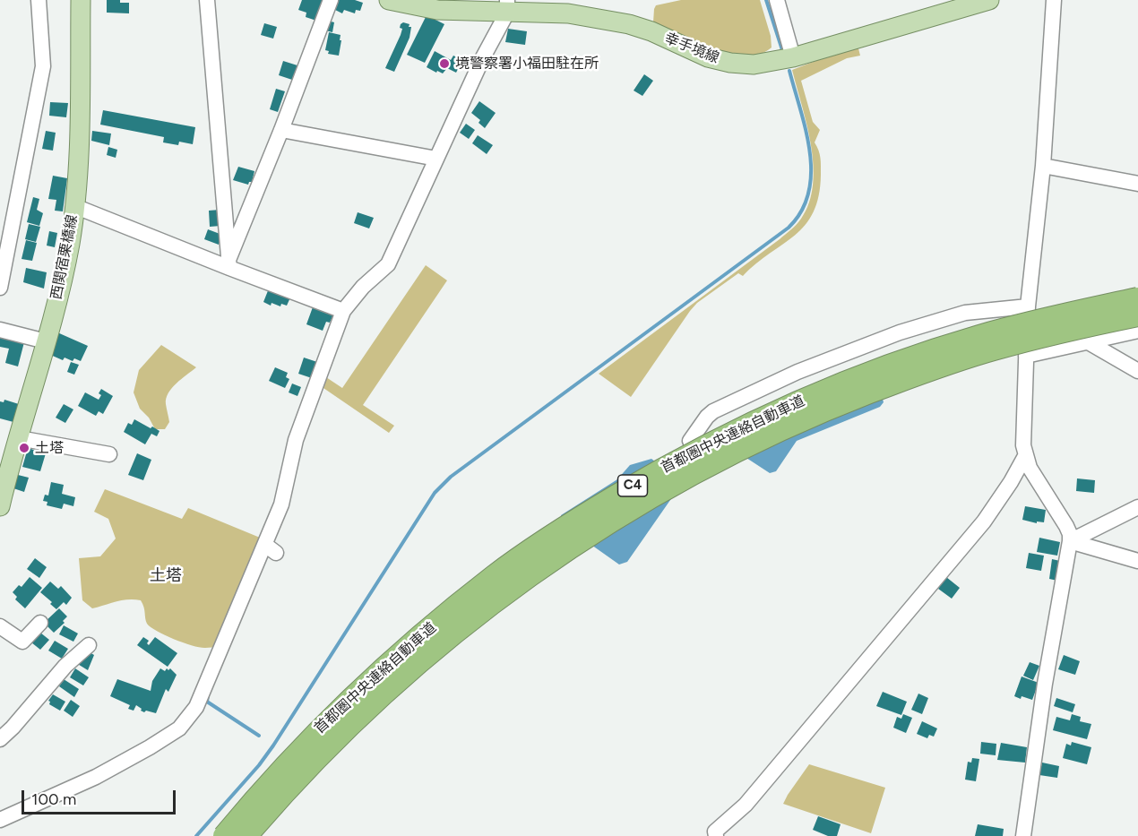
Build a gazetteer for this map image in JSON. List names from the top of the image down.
{
  "streets": {
    "highway": ["首都圏中央連絡自動車道", "C4"],
    "main road": ["幸手境線", "西関宿栗橋線"]
  },
  "districts": ["土塔"],
  "places": ["境警察署小福田駐在所", "土塔"],
  "scale_bar": "100 m"
}
